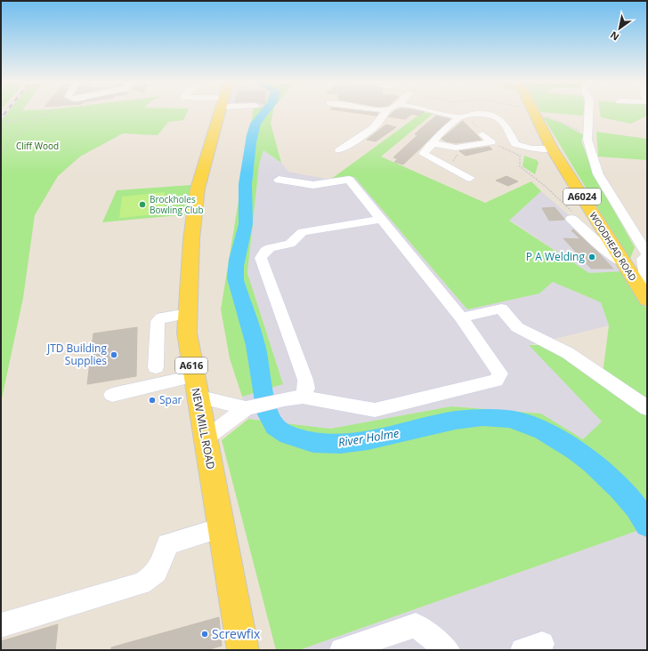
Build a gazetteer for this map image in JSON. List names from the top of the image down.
{
  "streets": {
    "main road": [
      "A6024",
      "WOODHEAD ROAD",
      "A616",
      "NEW MILL ROAD"
    ]
  },
  "water": ["River Holme"],
  "parks": ["Cliff Wood"],
  "places": [
    "Brockholes Bowling Club",
    "P A Welding",
    "JTD Building Supplies",
    "Spar",
    "Screwfix"
  ],
  "north": "bottom left"
}
